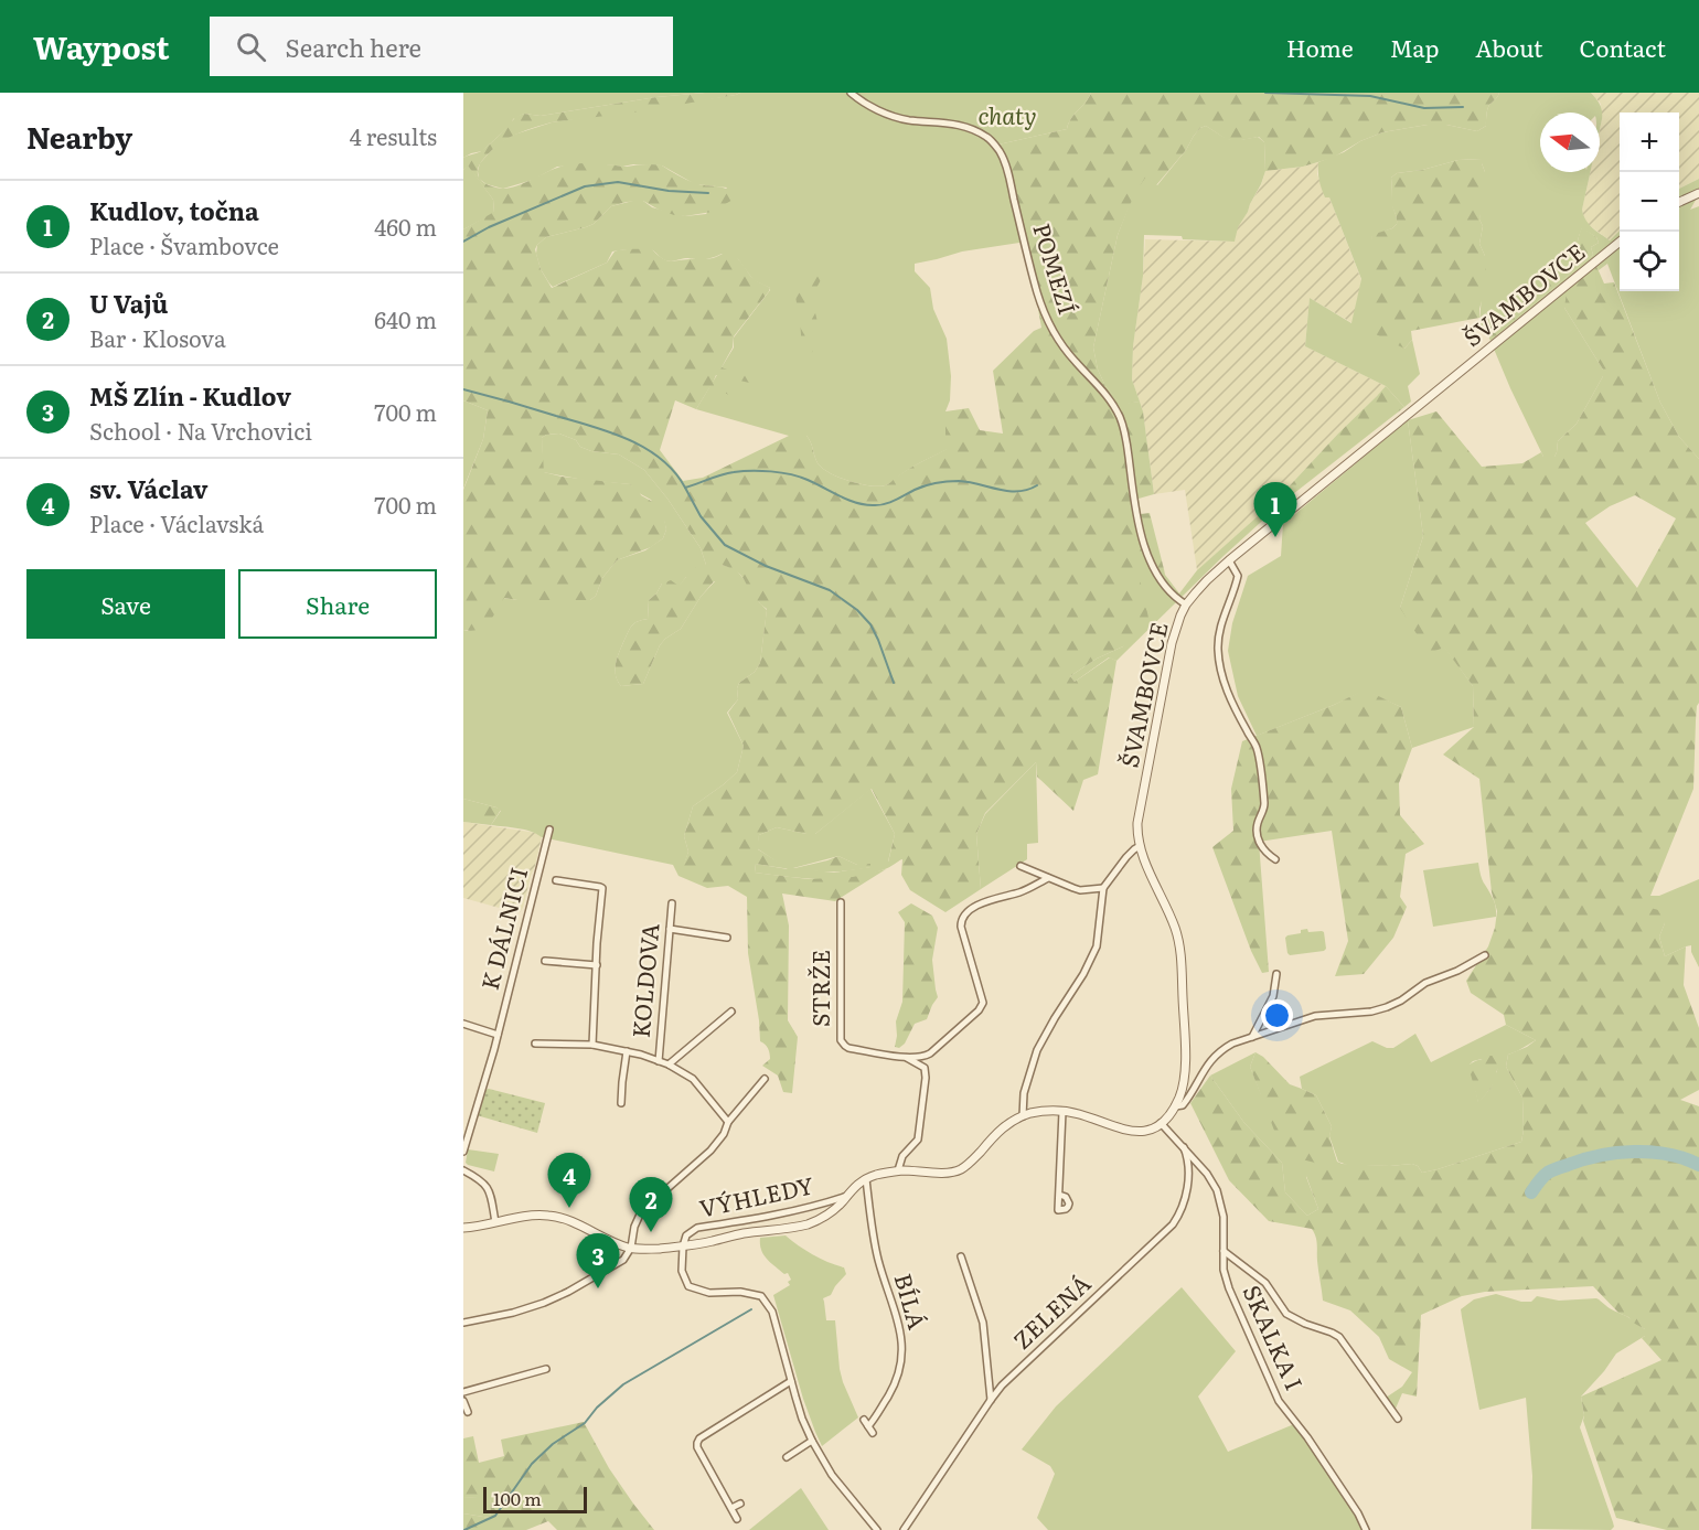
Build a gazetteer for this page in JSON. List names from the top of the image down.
{
  "streets": {
    "street": [
      "POMEZÍ",
      "ŠVAMBOVCE",
      "K DÁLNICI",
      "KOLDOVA",
      "STRŽE",
      "VÝHLEDY",
      "BÍLÁ",
      "ZELENÁ",
      "SKALKA I"
    ]
  },
  "crossings": [
    ["POMEZÍ", "ŠVAMBOVCE"],
    ["ZELENÁ", "SKALKA I"]
  ],
  "parks": ["chaty"],
  "scale_bar": "100 m",
  "north": "left",
  "page": {
    "header": "Waypost",
    "search": "Search here",
    "nav": [
      "Home",
      "Map",
      "About",
      "Contact"
    ],
    "heading": ["Nearby", "4 results"],
    "map_buttons": ["+", "−"],
    "list": [
      {
        "mark": "1",
        "name": "Kudlov, točna",
        "note": "Place · Švambovce",
        "value": "460 m"
      },
      {
        "mark": "2",
        "name": "U Vajů",
        "note": "Bar · Klosova",
        "value": "640 m"
      },
      {
        "mark": "3",
        "name": "MŠ Zlín - Kudlov",
        "note": "School · Na Vrchovici",
        "value": "700 m"
      },
      {
        "mark": "4",
        "name": "sv. Václav",
        "note": "Place · Václavská",
        "value": "700 m"
      }
    ],
    "pins": [
      "1",
      "4",
      "2",
      "3"
    ],
    "buttons": ["Save", "Share"],
    "scale": "100 m"
  }
}
